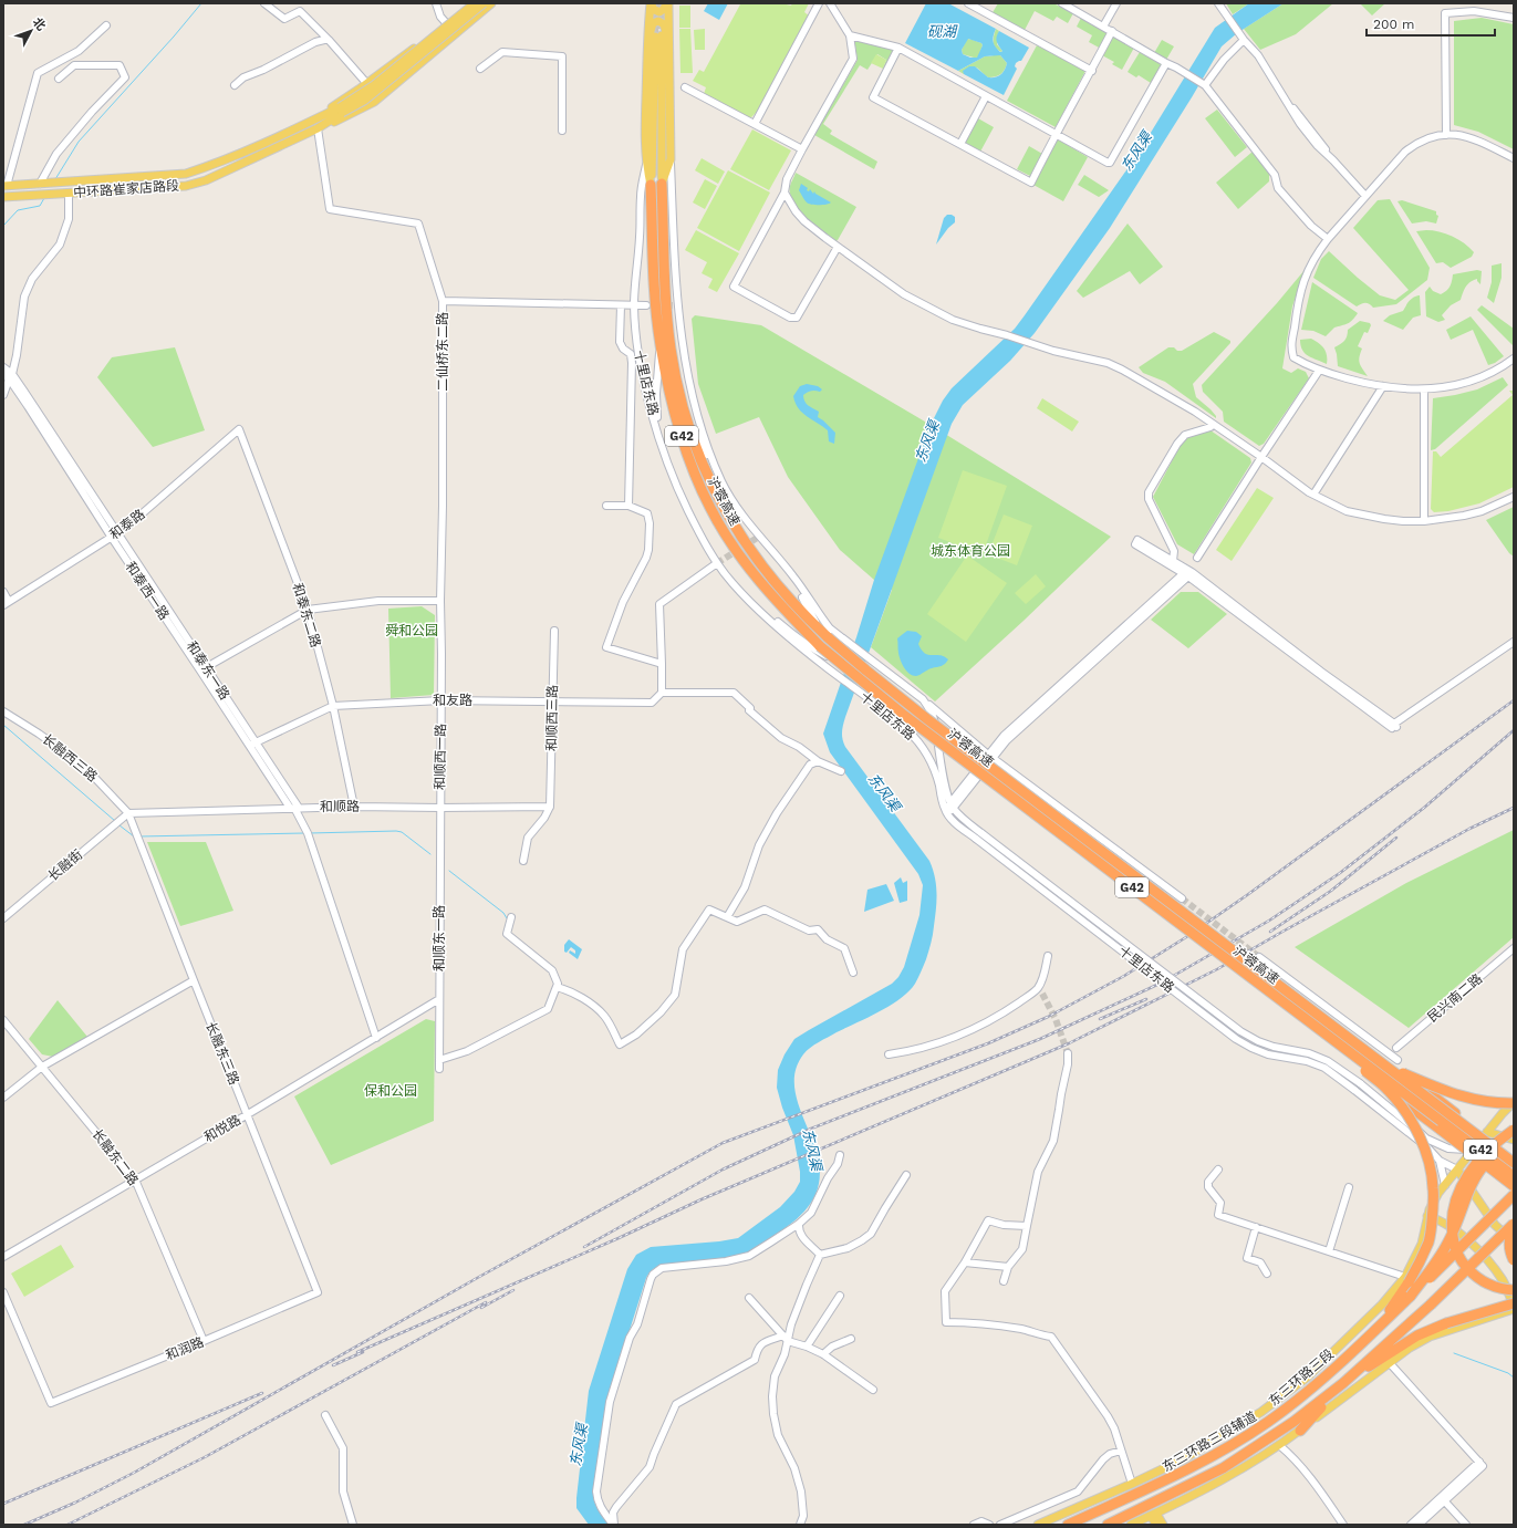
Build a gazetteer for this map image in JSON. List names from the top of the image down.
{
  "streets": {
    "highway": ["G42", "沪蓉高速", "东三环路三段"],
    "main road": ["中环路崔家店路段", "东三环路三段辅道"],
    "street": [
      "二仙桥东二路",
      "十里店东路",
      "和泰路",
      "和泰东二路",
      "和泰东一路",
      "和友路",
      "和顺西三路",
      "和顺西一路",
      "长融西三路",
      "和顺路",
      "长融街",
      "和顺东一路",
      "民兴南二路",
      "长融东三路",
      "和悦路",
      "长融东二路",
      "和润路"
    ]
  },
  "crossings": [
    ["中环路崔家店路段", "二仙桥东二路"],
    ["二仙桥东二路", "和顺西一路"],
    ["十里店东路", "东三环路三段辅道"],
    ["和泰路", "和泰东二路"],
    ["和泰路", "和泰东一路"],
    ["和泰东二路", "和友路"],
    ["和泰东二路", "和顺路"],
    ["和友路", "和顺西三路"],
    ["和友路", "和顺西一路"],
    ["和顺西三路", "和顺路"],
    ["和顺西一路", "和顺路"],
    ["和顺西一路", "和顺东一路"],
    ["长融西三路", "和顺路"],
    ["长融西三路", "长融街"],
    ["长融西三路", "长融东三路"],
    ["和顺路", "长融街"],
    ["和顺路", "和顺东一路"],
    ["和顺路", "长融东三路"],
    ["长融街", "长融东三路"],
    ["和顺东一路", "和悦路"],
    ["长融东三路", "和悦路"],
    ["长融东三路", "和润路"],
    ["和悦路", "长融东二路"],
    ["长融东二路", "和润路"]
  ],
  "water": ["砚湖", "东风渠"],
  "parks": ["城东体育公园", "舜和公园", "保和公园"],
  "scale_bar": "200 m",
  "north": "top right"
}
